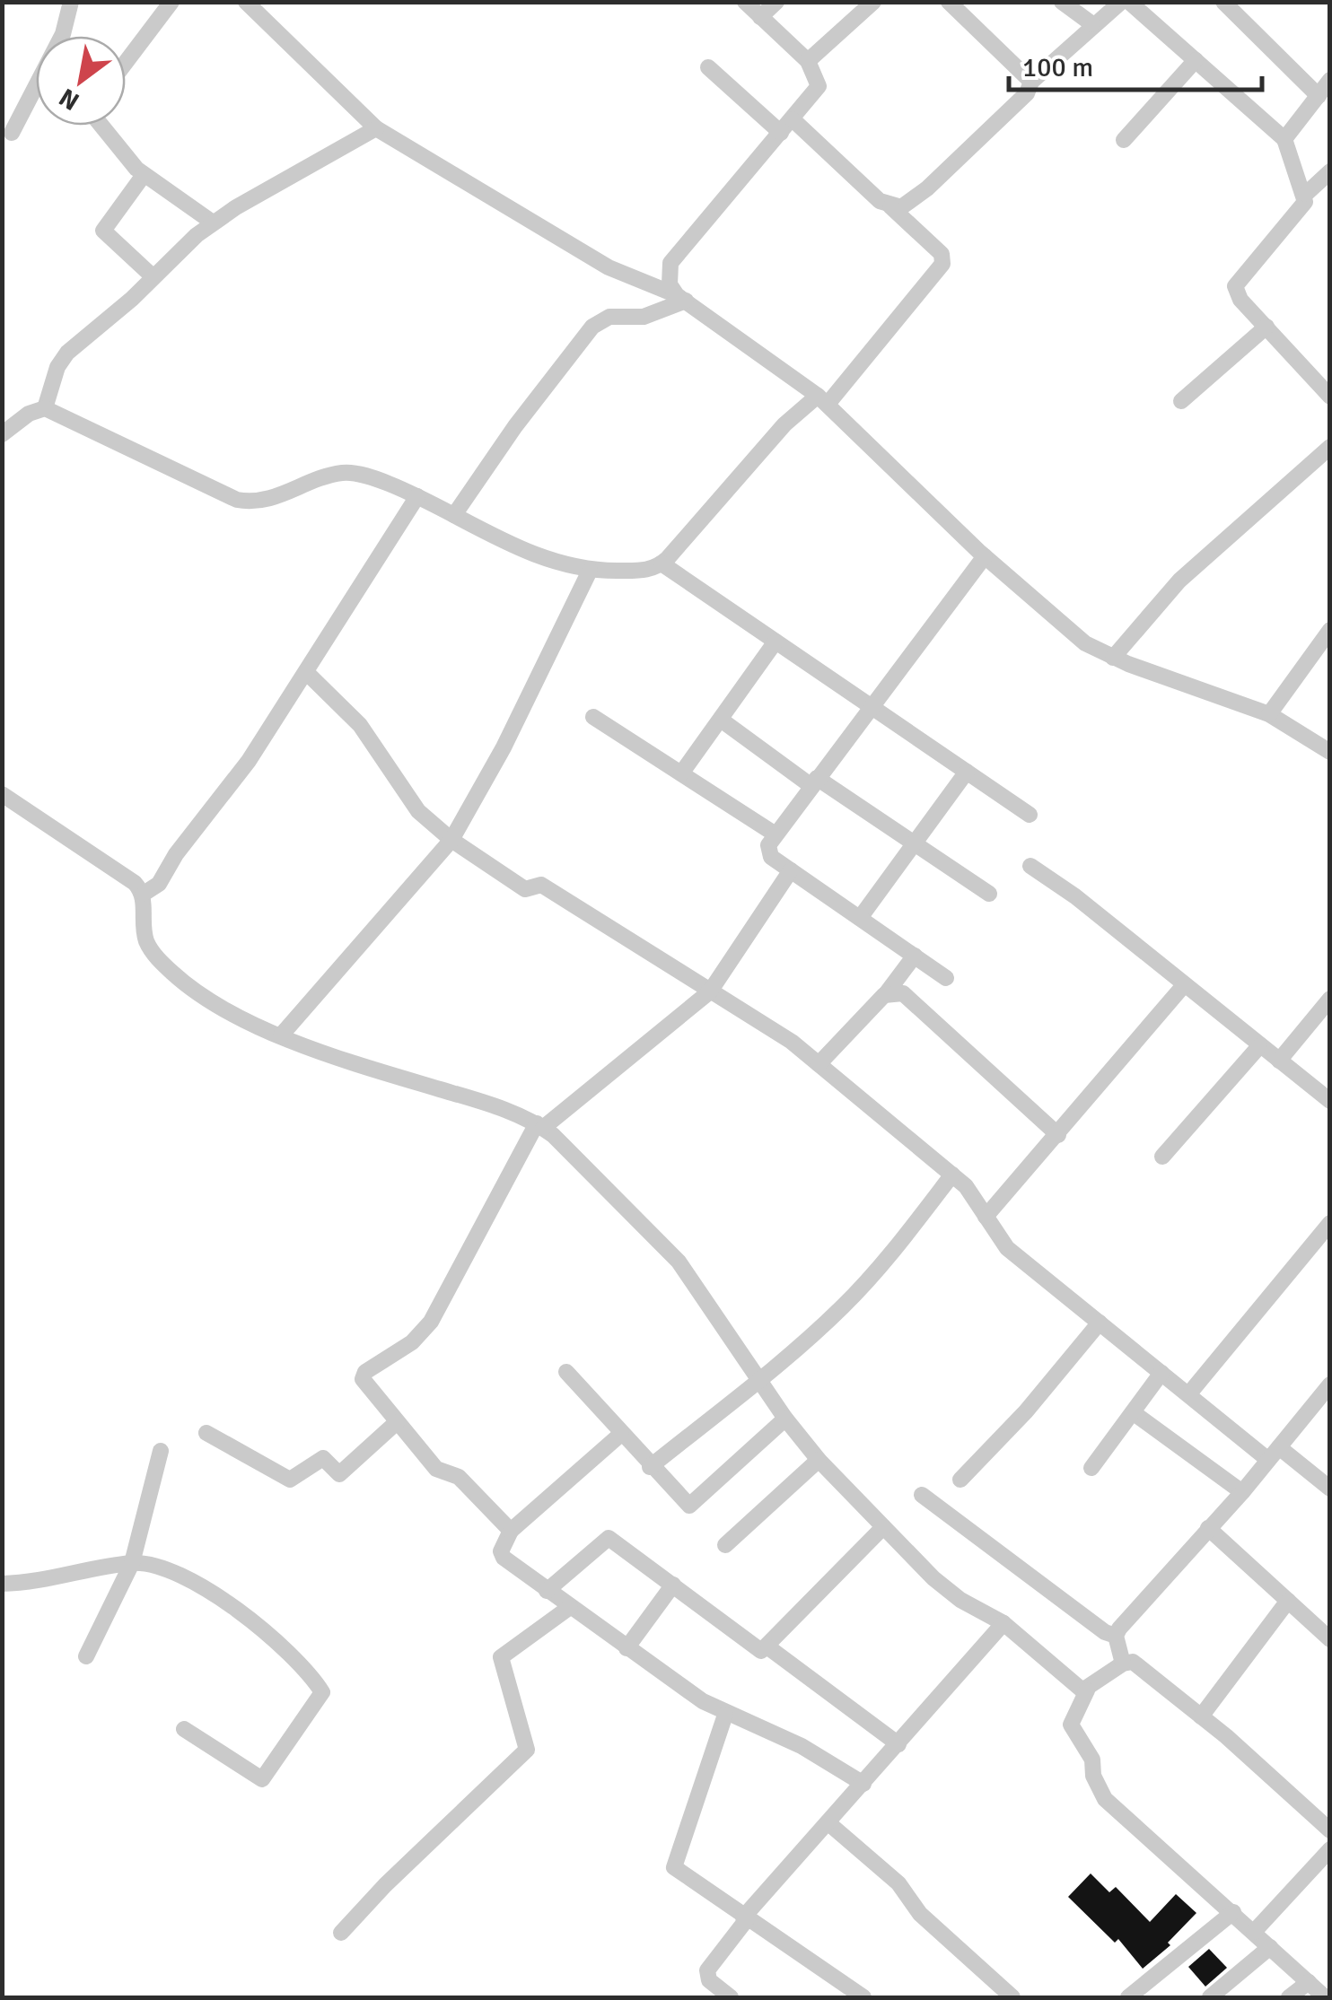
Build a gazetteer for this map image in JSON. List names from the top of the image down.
{
  "scale_bar": "100 m",
  "north": "bottom left"
}
